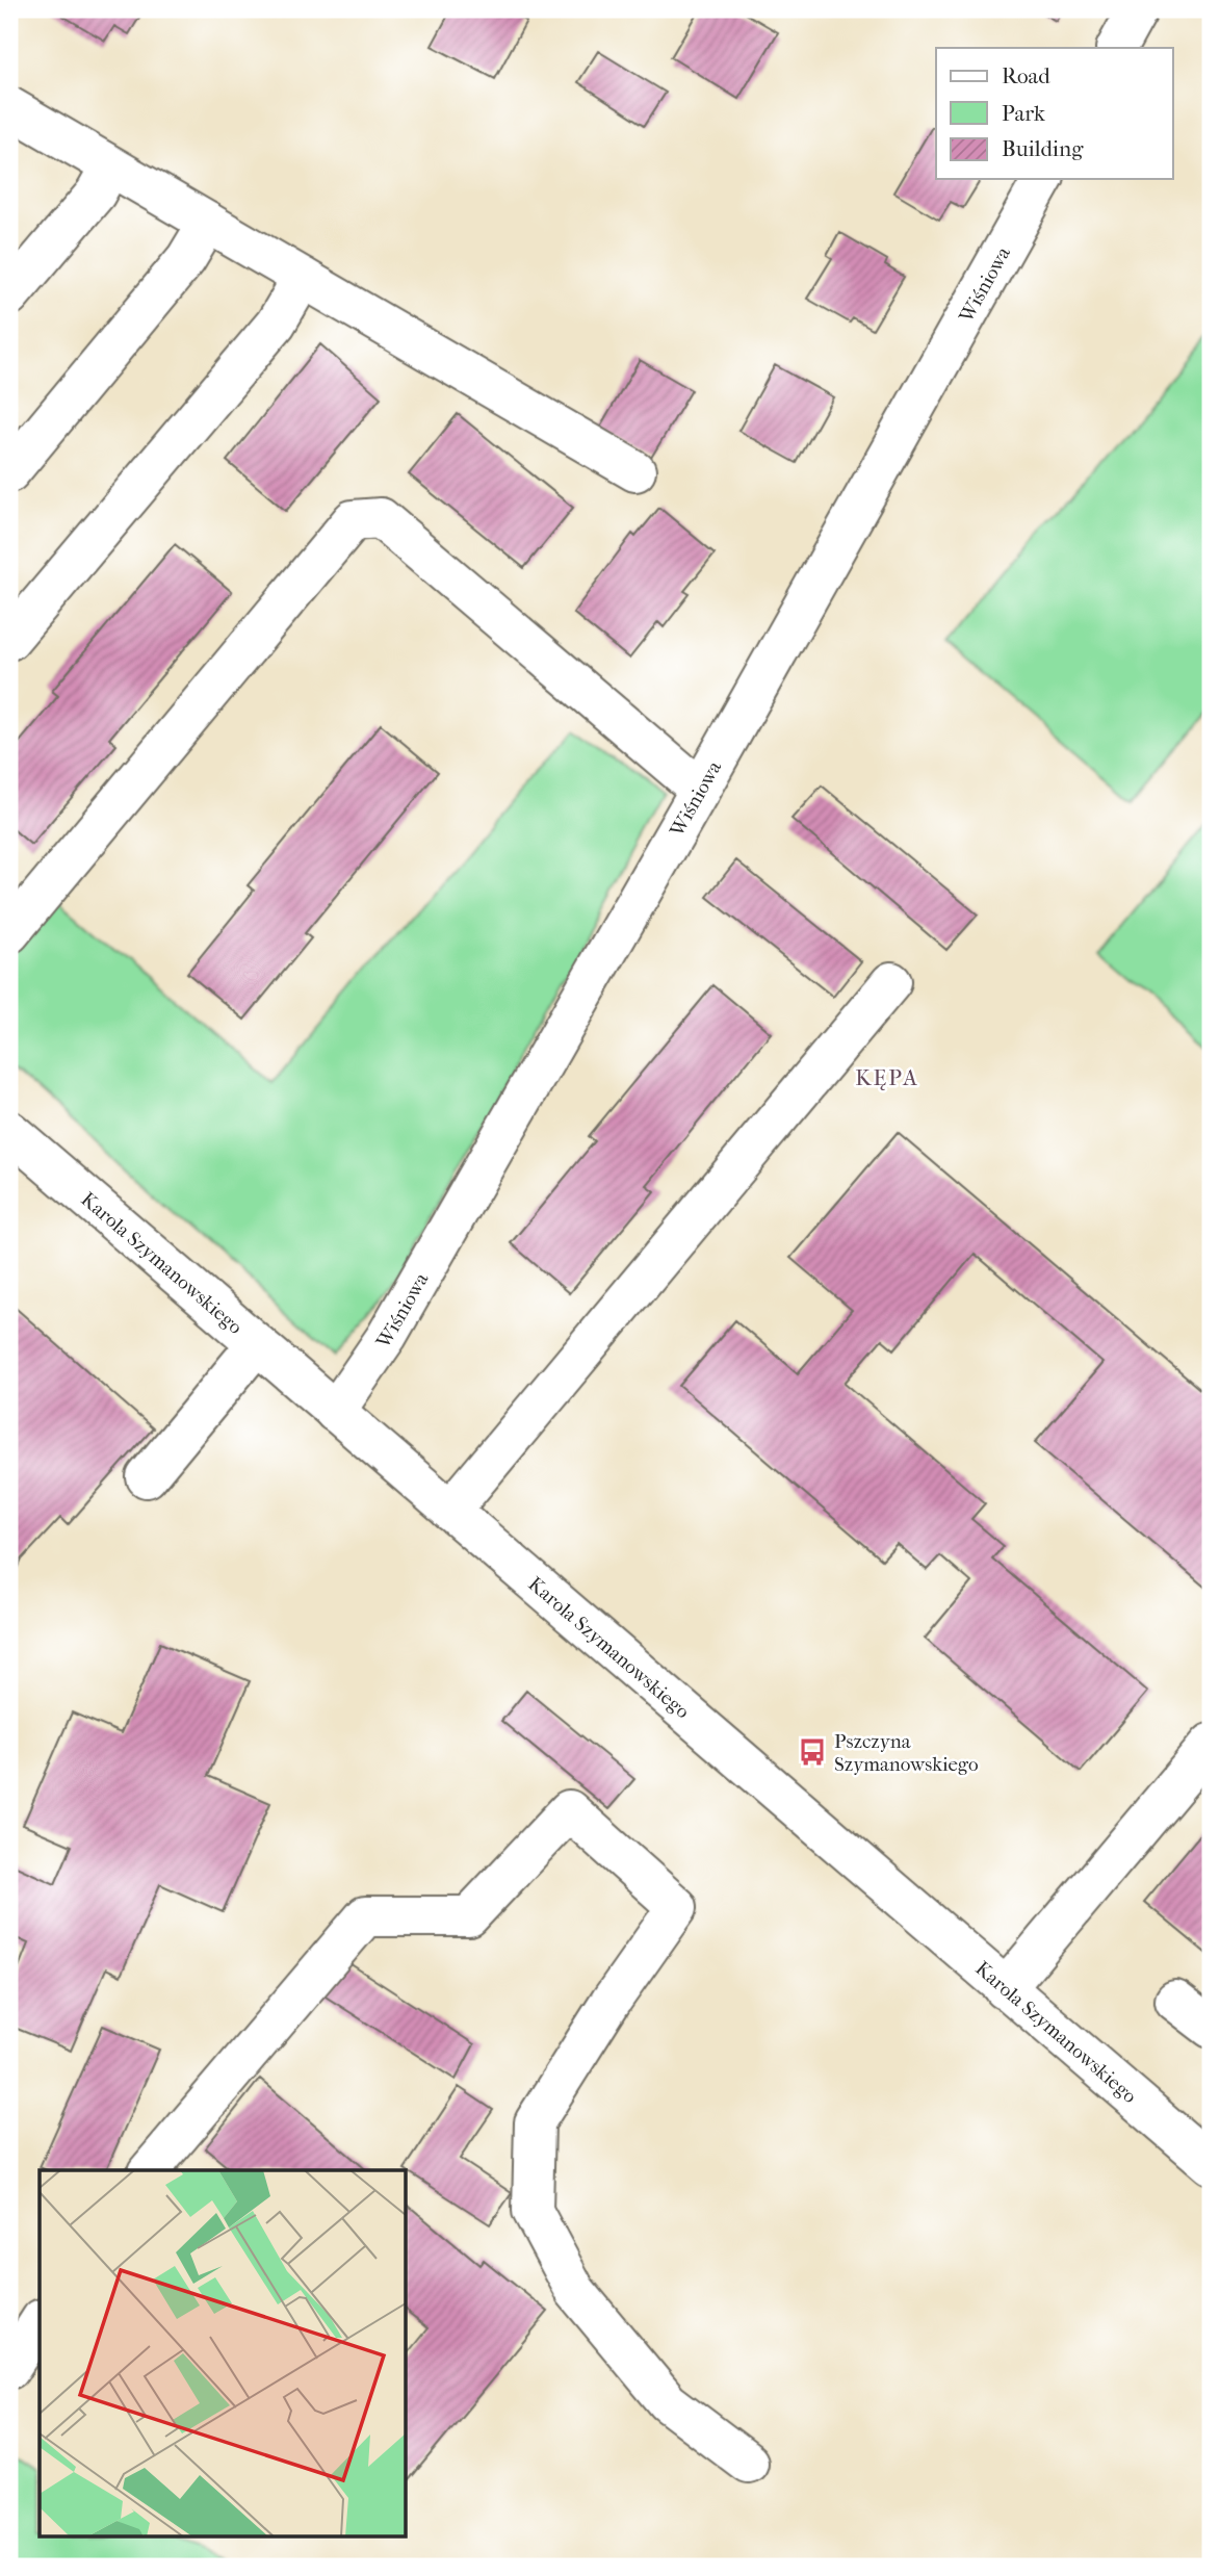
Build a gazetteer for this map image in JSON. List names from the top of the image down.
{
  "streets": {
    "street": ["Wiśniowa", "Karola Szymanowskiego"]
  },
  "crossings": [
    ["Wiśniowa", "Karola Szymanowskiego"]
  ],
  "districts": ["KĘPA"],
  "places": {
    "bus stop": ["Pszczyna Szymanowskiego"]
  },
  "legend": ["Road", "Park", "Building"]
}
